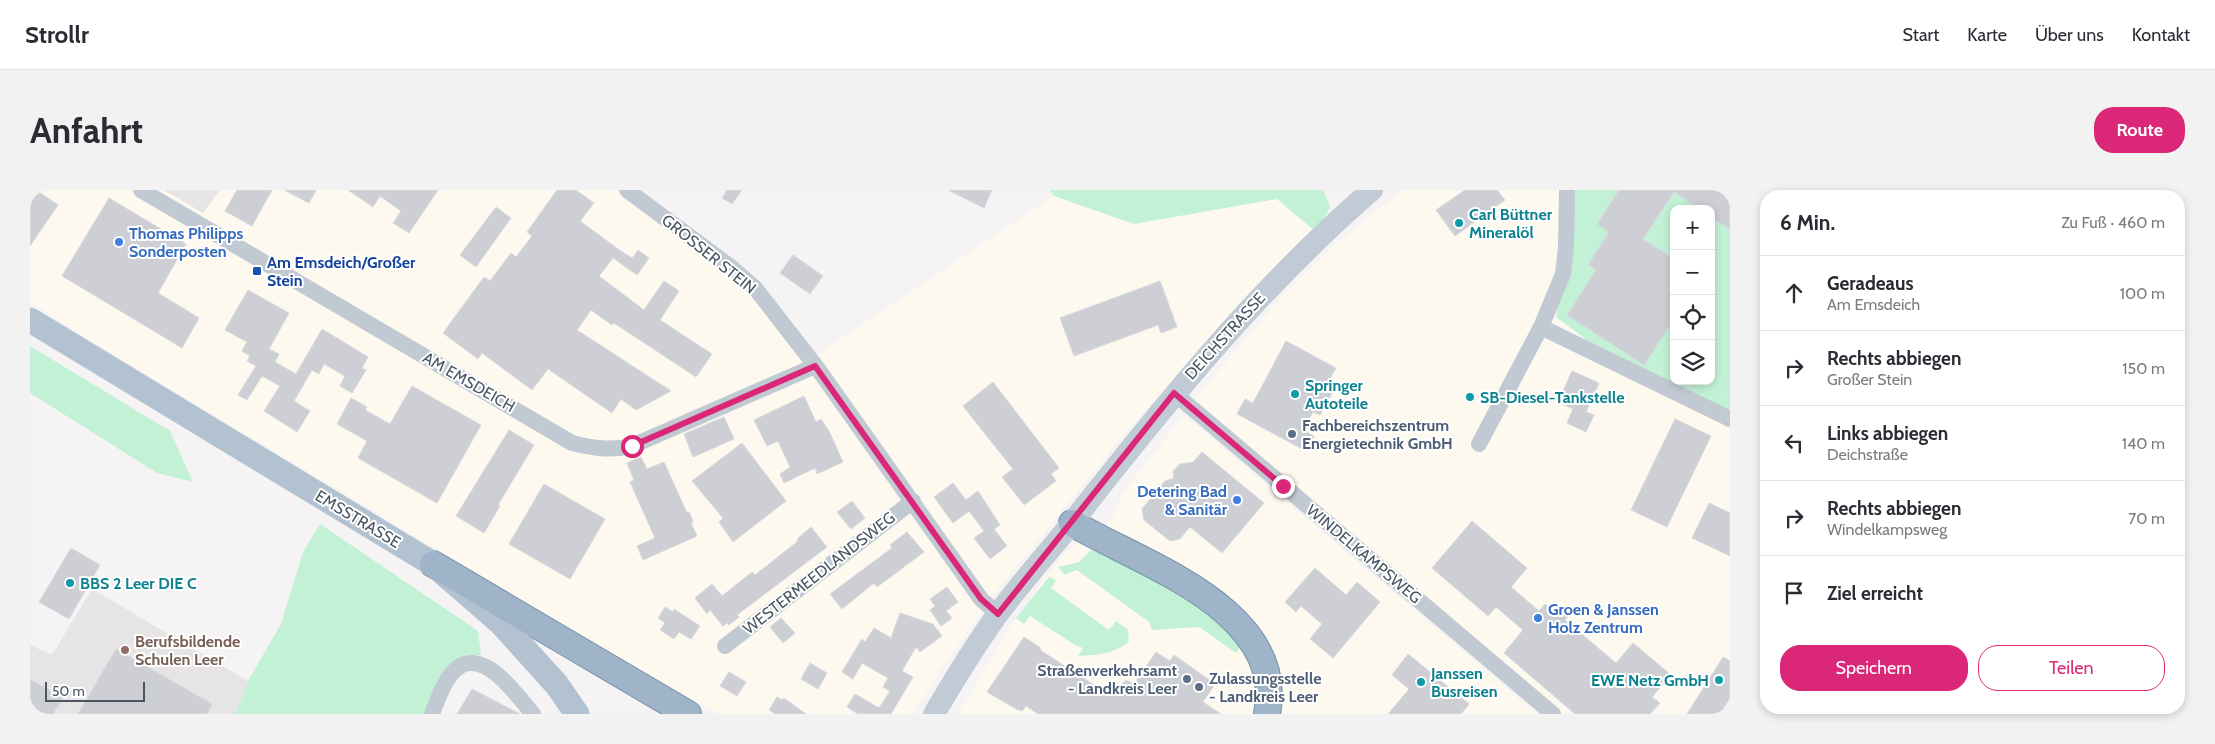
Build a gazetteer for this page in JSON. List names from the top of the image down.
{
  "streets": {
    "highway": ["EMSSTRASSE"],
    "main road": ["DEICHSTRASSE"],
    "street": [
      "GROSSER STEIN",
      "AM EMSDEICH",
      "WINDELKAMPSWEG",
      "WESTERMEEDLANDSWEG"
    ]
  },
  "crossings": [
    ["GROSSER STEIN", "DEICHSTRASSE"],
    ["GROSSER STEIN", "AM EMSDEICH"],
    ["GROSSER STEIN", "WESTERMEEDLANDSWEG"],
    ["DEICHSTRASSE", "WINDELKAMPSWEG"]
  ],
  "places": {
    "other": [
      "Carl Büttner Mineralöl",
      "Thomas Philipps Sonderposten",
      "Springer Autoteile",
      "SB-Diesel-Tankstelle",
      "Fachbereichszentrum Energietechnik GmbH",
      "Detering Bad & Sanitär",
      "BBS 2 Leer DIE C",
      "Groen & Janssen Holz Zentrum",
      "Berufsbildende Schulen Leer",
      "Straßenverkehrsamt - Landkreis Leer",
      "EWE Netz GmbH",
      "Janssen Busreisen",
      "Zulassungsstelle - Landkreis Leer"
    ],
    "transit": ["Am Emsdeich/Großer Stein"]
  },
  "scale_bar": "50 m",
  "page": {
    "header": "Strollr",
    "nav": [
      "Start",
      "Karte",
      "Über uns",
      "Kontakt"
    ],
    "buttons": [
      "Route",
      ["Speichern", "Teilen"]
    ],
    "title": "Anfahrt",
    "heading": ["6 Min.", "Zu Fuß · 460 m"],
    "map_buttons": ["+", "−"],
    "list": [
      ["Geradeaus", "Am Emsdeich", "100 m"],
      ["Rechts abbiegen", "Großer Stein", "150 m"],
      ["Links abbiegen", "Deichstraße", "140 m"],
      ["Rechts abbiegen", "Windelkampsweg", "70 m"],
      "Ziel erreicht"
    ],
    "scale": "50 m"
  }
}
